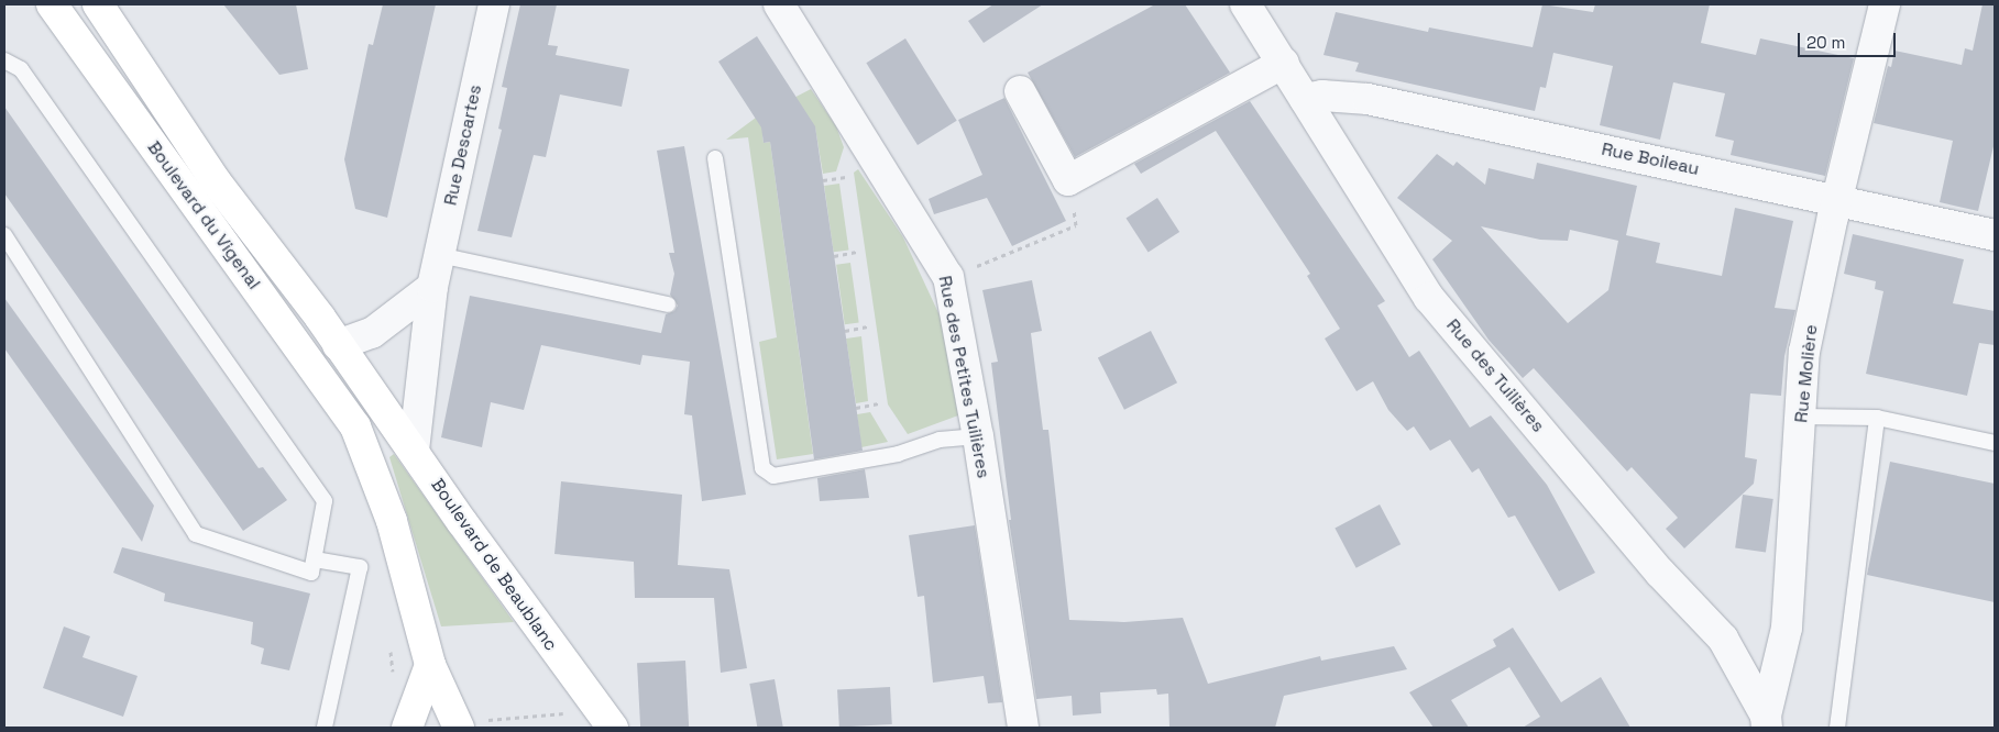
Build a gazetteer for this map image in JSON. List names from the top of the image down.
{
  "streets": {
    "main road": ["Boulevard du Vigenal", "Boulevard de Beaublanc"],
    "street": [
      "Rue Descartes",
      "Rue Boileau",
      "Rue Molière",
      "Rue des Tuilières",
      "Rue des Petites Tuilières"
    ]
  },
  "crossings": [
    ["Rue Descartes", "Boulevard de Beaublanc"],
    ["Rue Boileau", "Rue Molière"],
    ["Rue Boileau", "Rue des Tuilières"],
    ["Boulevard du Vigenal", "Boulevard de Beaublanc"],
    ["Rue Molière", "Rue des Tuilières"]
  ],
  "scale_bar": "20 m"
}
